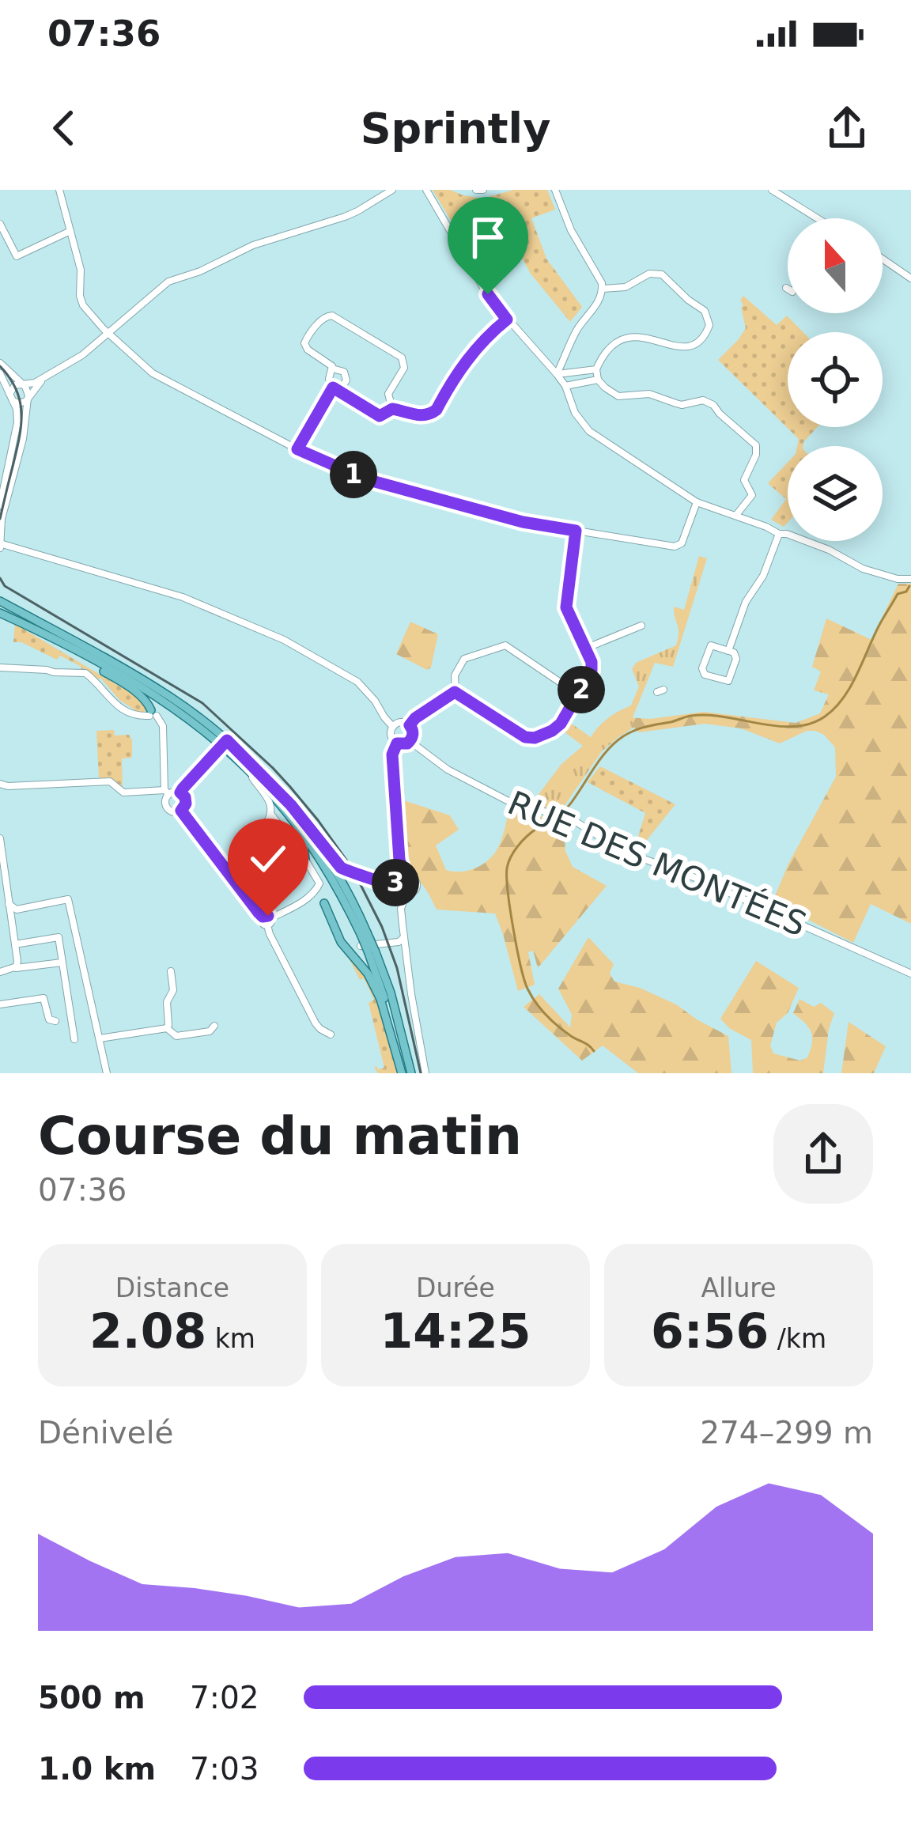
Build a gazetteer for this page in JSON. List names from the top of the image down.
{
  "streets": {
    "street": ["RUE DES MONTÉES"]
  },
  "north": "top",
  "page": {
    "status": "07:36",
    "header": "Sprintly",
    "pins": ["1", "2", "3"],
    "heading": ["Course du matin", "07:36"],
    "stats": [
      ["Distance", "2.08 km"],
      ["Durée", "14:25"],
      ["Allure", "6:56 /km"]
    ],
    "chart": ["Dénivelé", "274–299 m"],
    "list": [
      {
        "name": "500 m",
        "note": "7:02"
      },
      {
        "name": "1.0 km",
        "note": "7:03"
      }
    ]
  }
}
